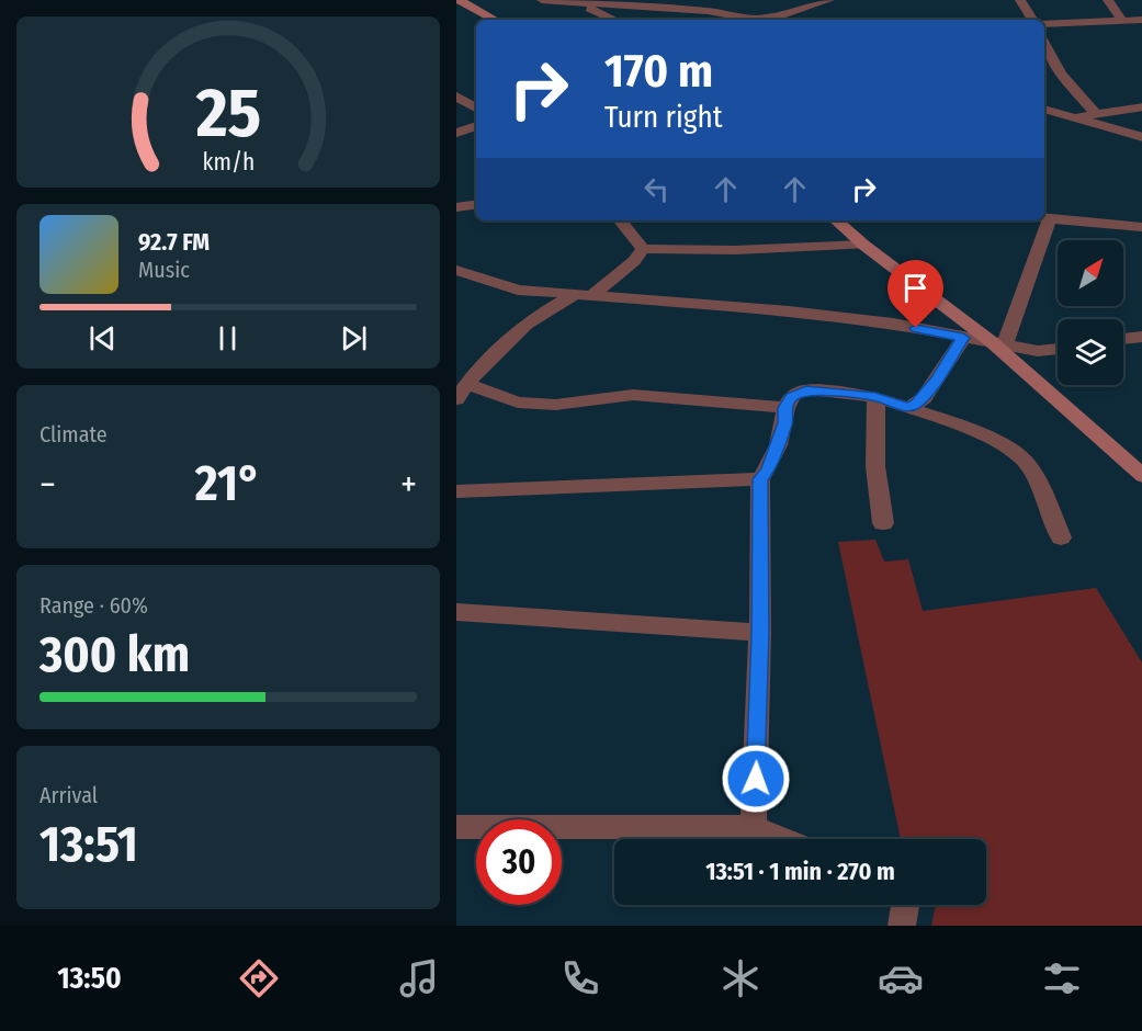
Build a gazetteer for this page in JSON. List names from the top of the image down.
{
  "north": "top right",
  "page": {
    "turn": ["170 m", "Turn right"],
    "song": ["92.7 FM", "Music"],
    "tile": [
      "Climate",
      ["Range · 60%", "300 km"],
      ["Arrival", "13:51"]
    ],
    "heat": ["−", "21°", "+"],
    "limit": "30",
    "trip": "13:51 · 1 min · 270 m",
    "tabs": "13:50",
    "gauge": ["25", "km/h"]
  }
}
